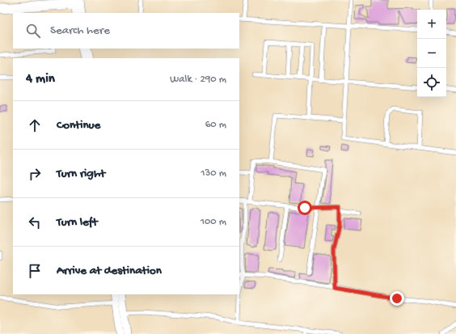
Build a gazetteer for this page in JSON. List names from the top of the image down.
{
  "page": {
    "map_buttons": ["+", "−"],
    "search": "Search here",
    "heading": ["4 min", "Walk · 290 m"],
    "list": [
      ["Continue", "60 m"],
      ["Turn right", "130 m"],
      ["Turn left", "100 m"],
      "Arrive at destination"
    ]
  }
}
